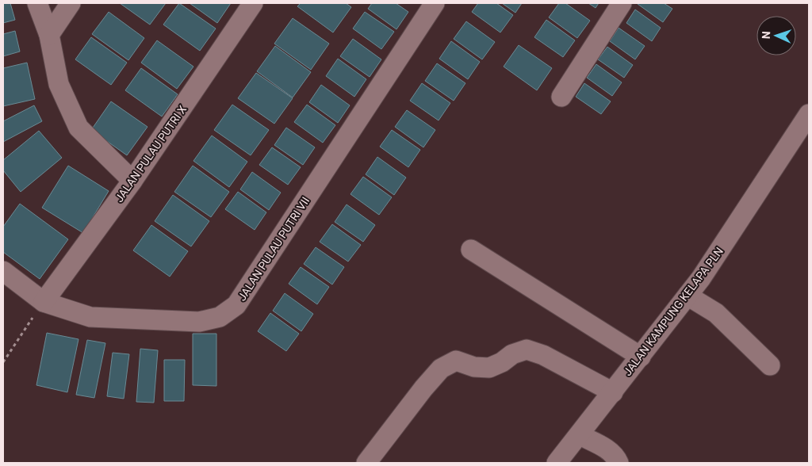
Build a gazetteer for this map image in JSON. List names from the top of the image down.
{
  "streets": {
    "street": ["JALAN PULAU PUTRI X", "JALAN PULAU PUTRI VII", "JALAN KAMPUNG KELAPA PLN"]
  },
  "crossings": [
    ["JALAN PULAU PUTRI X", "JALAN PULAU PUTRI VII"]
  ],
  "north": "left"
}
